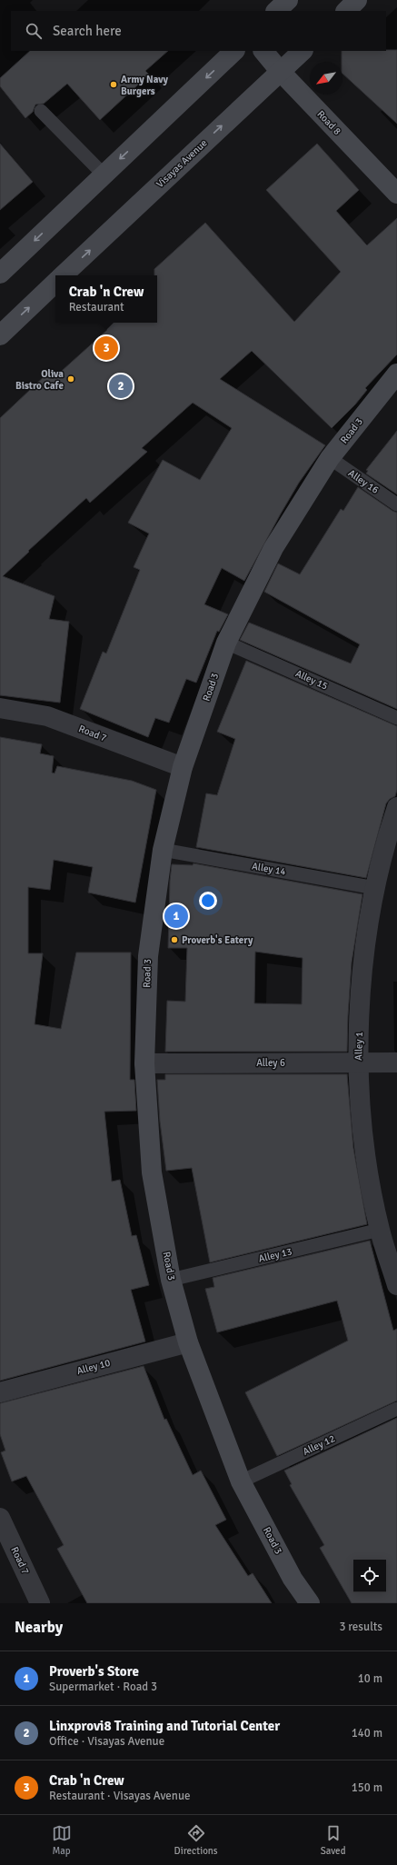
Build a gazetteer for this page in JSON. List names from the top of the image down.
{
  "streets": {
    "street": [
      "Road 8",
      "Visayas Avenue",
      "Road 3",
      "Road 7",
      "Alley 1",
      "Alley 6",
      "Alley 10"
    ],
    "lane": [
      "Alley 16",
      "Alley 15",
      "Alley 14",
      "Alley 13",
      "Alley 12"
    ]
  },
  "crossings": [
    ["Road 8", "Visayas Avenue"],
    ["Road 3", "Alley 16"],
    ["Road 3", "Alley 15"],
    ["Road 3", "Road 7"],
    ["Road 3", "Alley 14"],
    ["Road 3", "Alley 6"],
    ["Road 3", "Alley 13"],
    ["Road 3", "Alley 10"],
    ["Road 3", "Alley 12"],
    ["Alley 14", "Alley 1"],
    ["Alley 1", "Alley 6"],
    ["Alley 1", "Alley 13"]
  ],
  "places": ["Army Navy Burgers", "Oliva Bistro Cafe", "Proverb's Eatery"],
  "north": "bottom left",
  "page": {
    "search": "Search here",
    "popup": ["Crab 'n Crew", "Restaurant"],
    "pins": ["3", "2", "1"],
    "heading": ["Nearby", "3 results"],
    "list": [
      {
        "mark": "1",
        "name": "Proverb's Store",
        "note": "Supermarket · Road 3",
        "value": "10 m"
      },
      {
        "mark": "2",
        "name": "Linxprovi8 Training and Tutorial Center",
        "note": "Office · Visayas Avenue",
        "value": "140 m"
      },
      {
        "mark": "3",
        "name": "Crab 'n Crew",
        "note": "Restaurant · Visayas Avenue",
        "value": "150 m"
      }
    ],
    "nav": ["Map", "Directions", "Saved"]
  }
}
